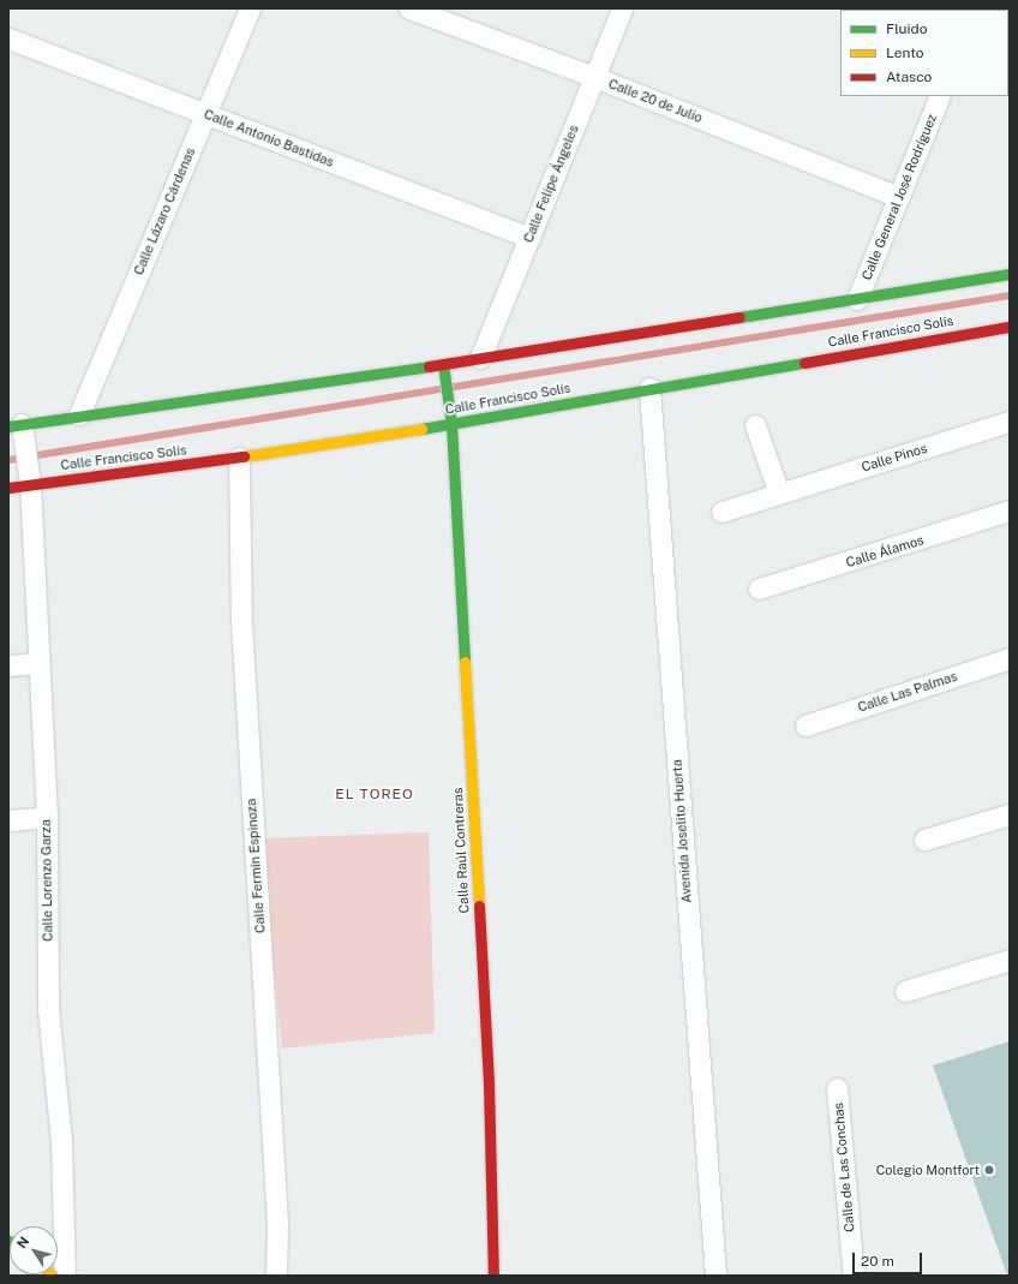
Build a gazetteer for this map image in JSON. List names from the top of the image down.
{
  "streets": {
    "main road": ["Calle Francisco Solís", "Calle Raúl Contreras"],
    "street": [
      "Calle 20 de Julio",
      "Calle Antonio Bastidas",
      "Calle Felipe Ángeles",
      "Calle General José Rodríguez",
      "Calle Lázaro Cárdenas",
      "Calle Pinos",
      "Calle Álamos",
      "Calle Las Palmas",
      "Avenida Joselito Huerta",
      "Calle Fermín Espinoza",
      "Calle Lorenzo Garza",
      "Calle de Las Conchas"
    ]
  },
  "crossings": [
    ["Calle 20 de Julio", "Calle Felipe Ángeles"],
    ["Calle 20 de Julio", "Calle General José Rodríguez"],
    ["Calle Antonio Bastidas", "Calle Felipe Ángeles"],
    ["Calle Antonio Bastidas", "Calle Lázaro Cárdenas"],
    ["Calle Francisco Solís", "Avenida Joselito Huerta"],
    ["Calle Francisco Solís", "Calle Raúl Contreras"],
    ["Calle Francisco Solís", "Calle Fermín Espinoza"],
    ["Calle Francisco Solís", "Calle Lorenzo Garza"]
  ],
  "districts": ["EL TOREO"],
  "places": ["Colegio Montfort"],
  "legend": ["Fluido", "Lento", "Atasco"],
  "scale_bar": "20 m",
  "north": "top left"
}
